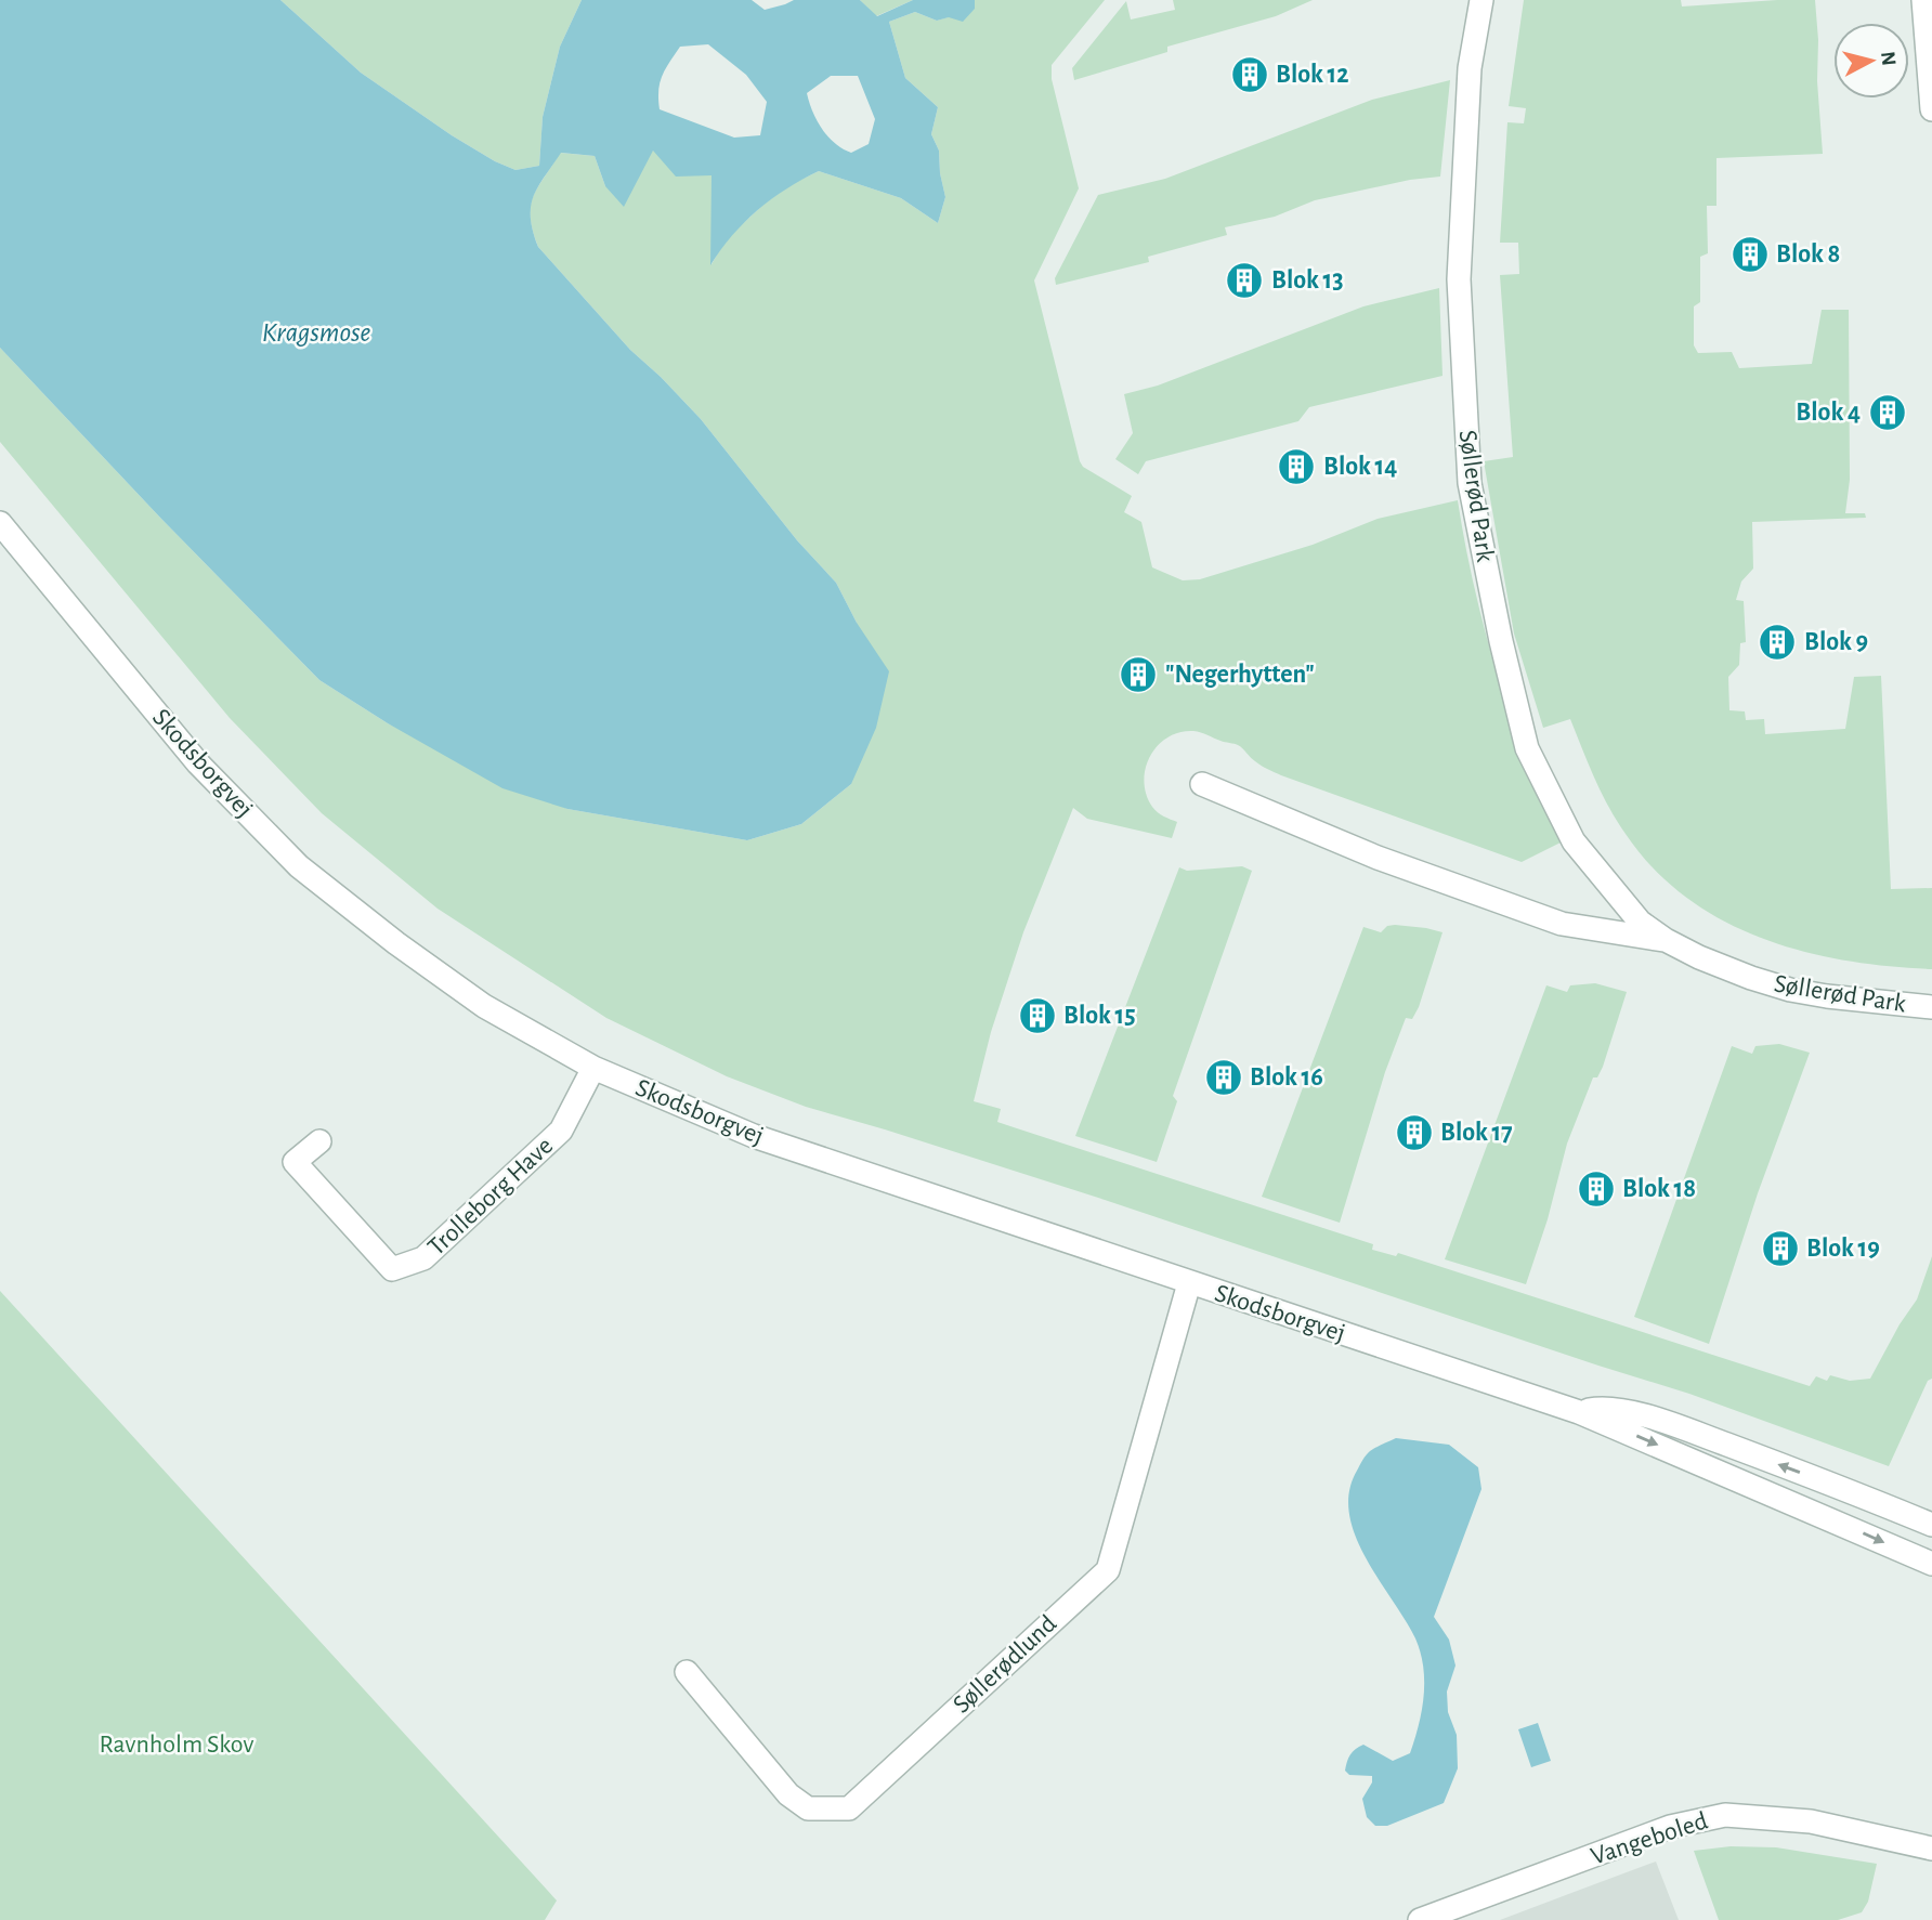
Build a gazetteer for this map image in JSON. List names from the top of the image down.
{
  "streets": {
    "street": [
      "Søllerød Park",
      "Skodsborgvej",
      "Trolleborg Have",
      "Søllerødlund",
      "Vangeboled"
    ]
  },
  "crossings": [
    ["Skodsborgvej", "Trolleborg Have"],
    ["Skodsborgvej", "Søllerødlund"]
  ],
  "water": ["Kragsmose"],
  "parks": ["Ravnholm Skov"],
  "places": {
    "building": [
      "Blok 12",
      "Blok 8",
      "Blok 13",
      "Blok 4",
      "Blok 14",
      "Blok 9",
      "\"Negerhytten\"",
      "Blok 15",
      "Blok 16",
      "Blok 17",
      "Blok 18",
      "Blok 19"
    ]
  },
  "north": "right"
}
